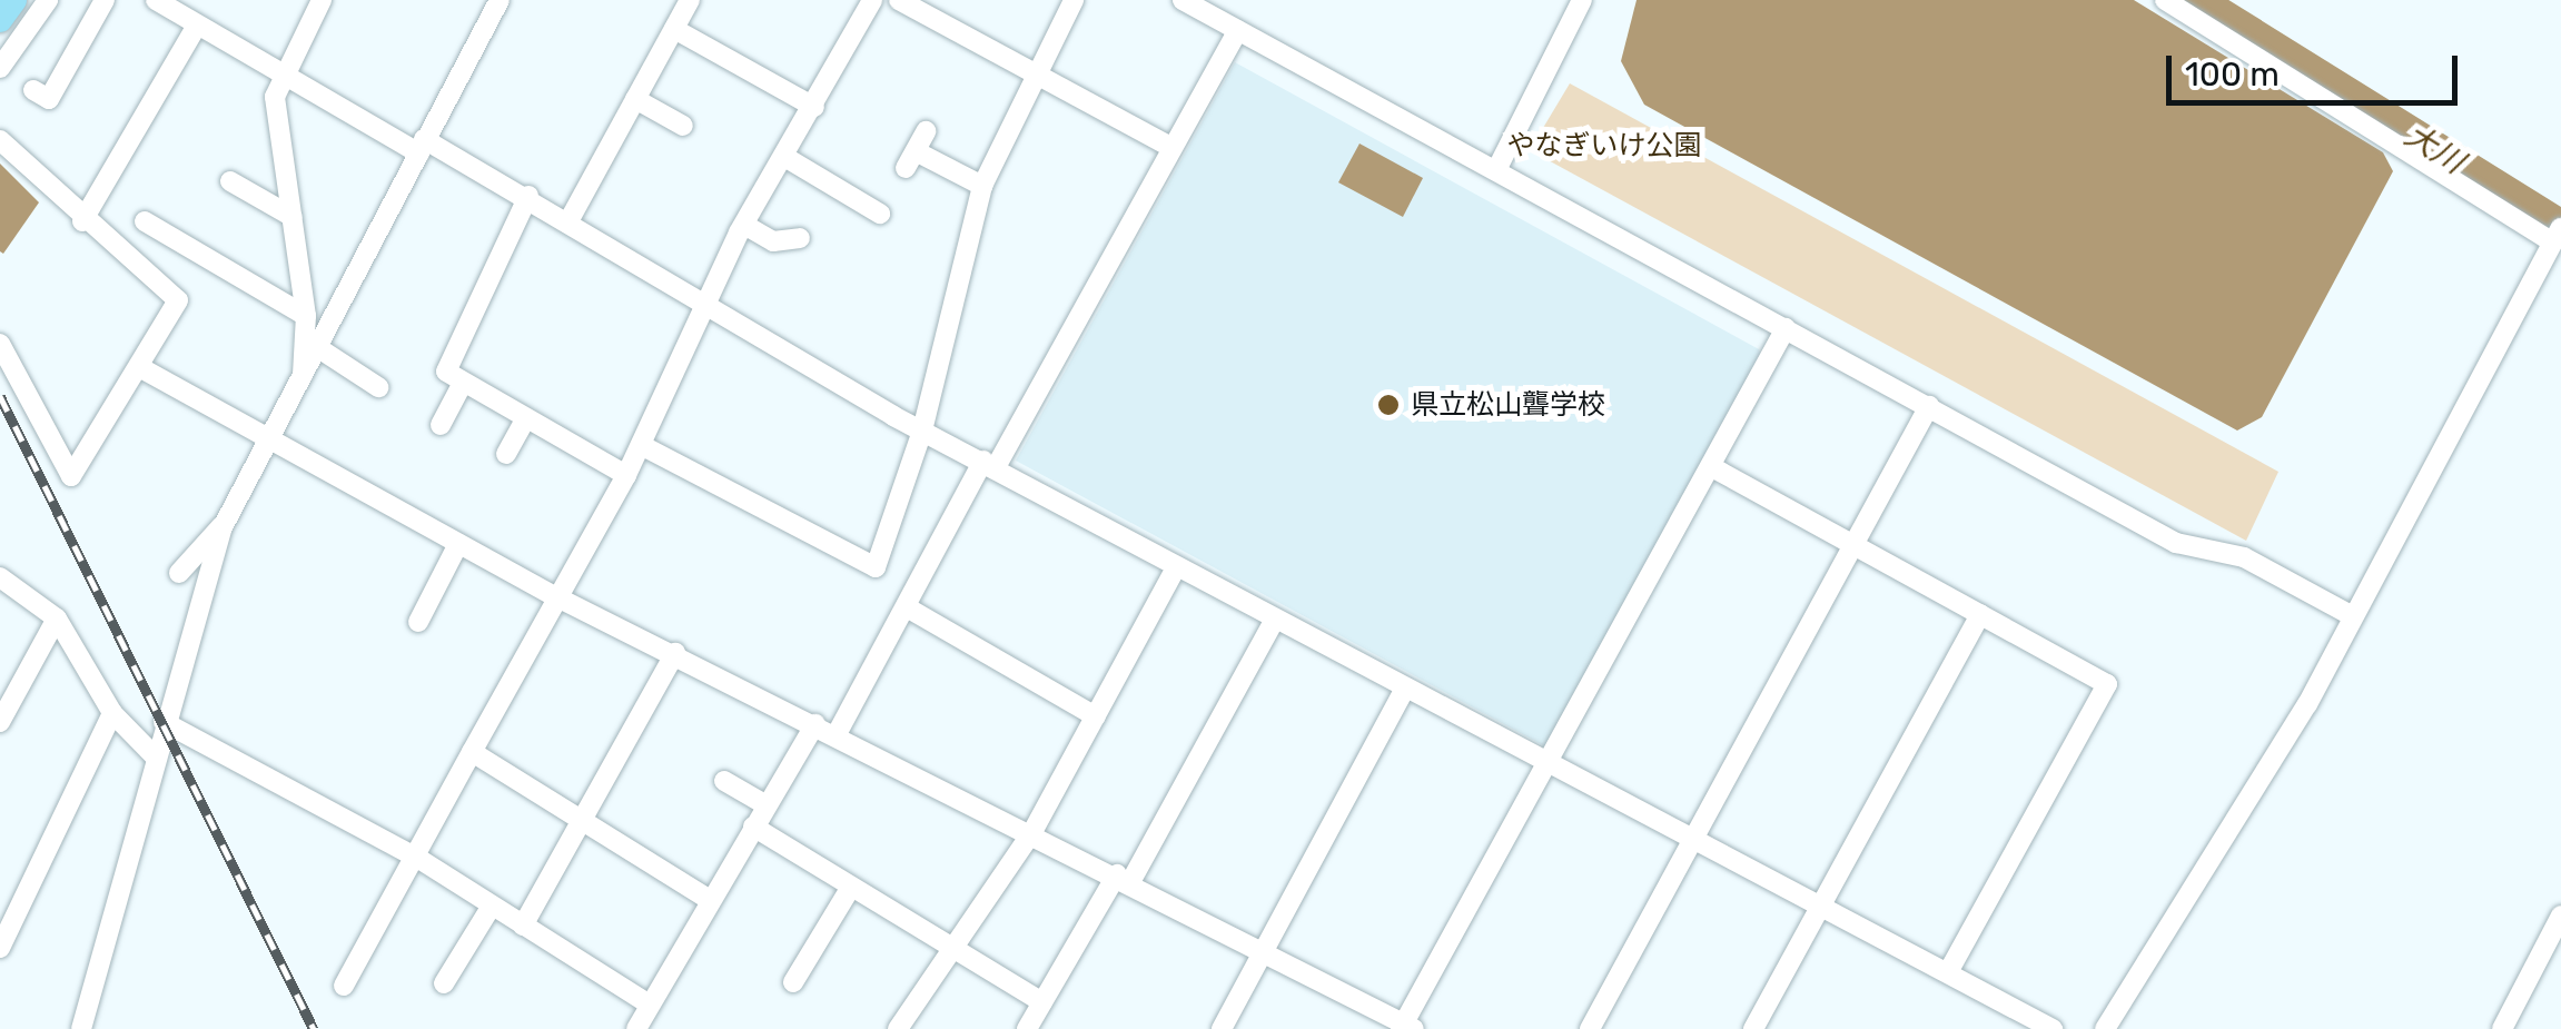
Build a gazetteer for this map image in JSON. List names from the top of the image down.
{
  "water": ["大川"],
  "parks": ["やなぎいけ公園"],
  "places": ["県立松山聾学校"],
  "scale_bar": "100 m"
}
